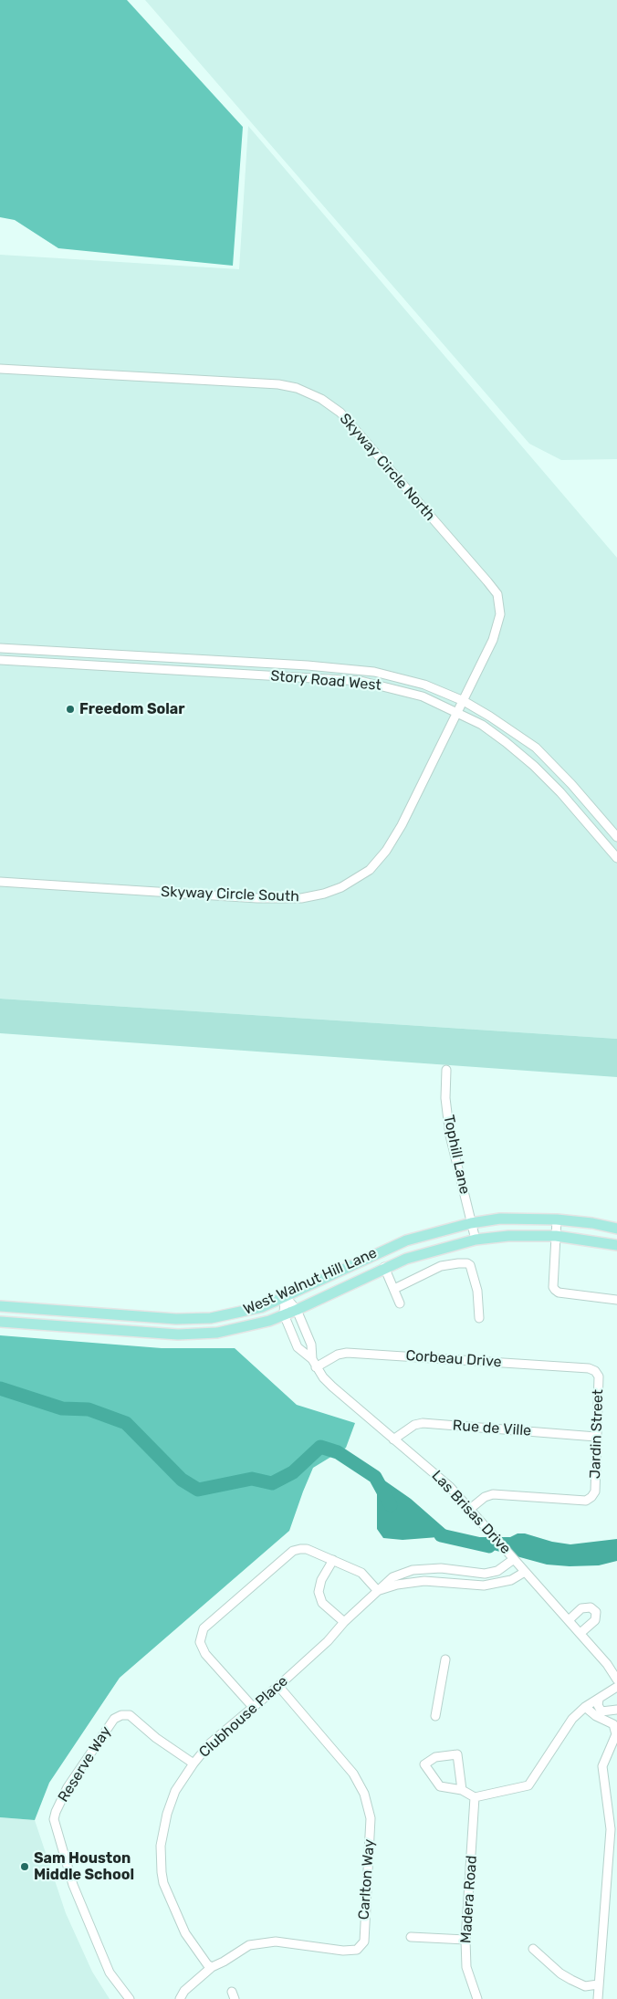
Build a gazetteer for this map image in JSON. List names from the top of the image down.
{
  "streets": {
    "main road": ["West Walnut Hill Lane"],
    "street": [
      "Skyway Circle North",
      "Story Road West",
      "Skyway Circle South",
      "Tophill Lane",
      "Corbeau Drive",
      "Rue de Ville",
      "Jardin Street",
      "Las Brisas Drive",
      "Clubhouse Place",
      "Reserve Way",
      "Carlton Way",
      "Madera Road"
    ]
  },
  "crossings": [
    ["Skyway Circle North", "Story Road West"],
    ["Skyway Circle North", "Skyway Circle South"],
    ["Story Road West", "Skyway Circle South"],
    ["Tophill Lane", "West Walnut Hill Lane"],
    ["West Walnut Hill Lane", "Las Brisas Drive"],
    ["Corbeau Drive", "Jardin Street"],
    ["Corbeau Drive", "Las Brisas Drive"],
    ["Rue de Ville", "Jardin Street"],
    ["Rue de Ville", "Las Brisas Drive"],
    ["Jardin Street", "Las Brisas Drive"],
    ["Las Brisas Drive", "Clubhouse Place"],
    ["Clubhouse Place", "Reserve Way"],
    ["Clubhouse Place", "Carlton Way"]
  ],
  "places": ["Freedom Solar", "Sam Houston Middle School"]
}
